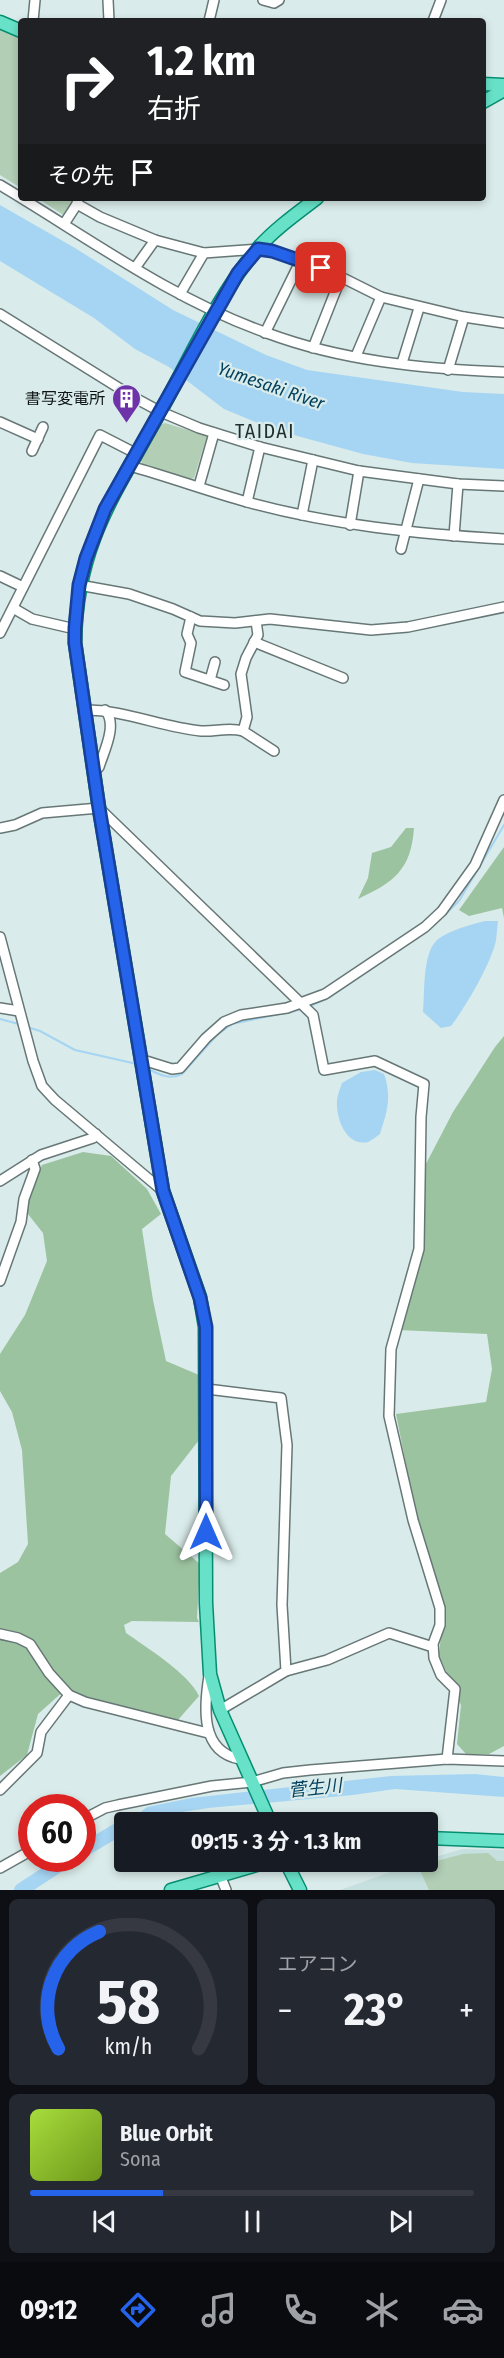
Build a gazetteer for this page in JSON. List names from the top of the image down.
{
  "districts": ["TAIDAI"],
  "water": ["Yumesaki River", "菅生川"],
  "places": {
    "building": ["書写変電所"]
  },
  "page": {
    "turn": ["1.2 km", "右折"],
    "then": "その先",
    "limit": "60",
    "trip": "09:15 · 3 分 · 1.3 km",
    "tile": "エアコン",
    "heat": ["−", "23°", "+"],
    "song": ["Blue Orbit", "Sona"],
    "tabs": "09:12",
    "gauge": ["58", "km/h"]
  }
}
